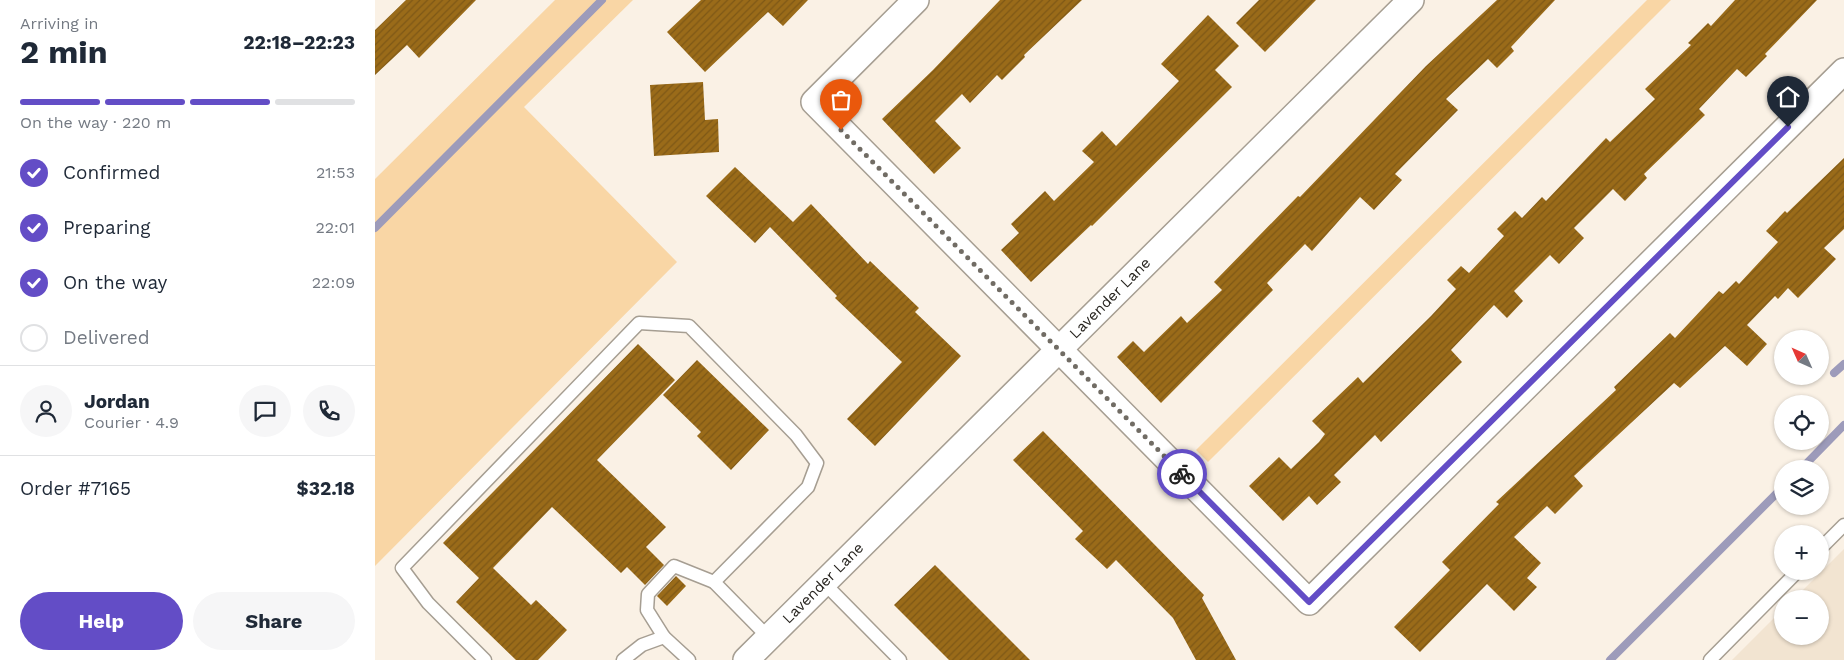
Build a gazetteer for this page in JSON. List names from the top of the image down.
{
  "streets": {
    "street": ["Lavender Lane"]
  },
  "north": "top left",
  "page": {
    "heading": ["2 min", "Arriving in", "22:18–22:23"],
    "panel": [
      "Jordan",
      "Courier · 4.9",
      "Order #7165",
      "$32.18"
    ],
    "bar": "On the way · 220 m",
    "list": [
      ["Confirmed", "21:53"],
      ["Preparing", "22:01"],
      ["On the way", "22:09"],
      "Delivered"
    ],
    "map_buttons": ["+", "−"],
    "buttons": ["Help", "Share"]
  }
}
